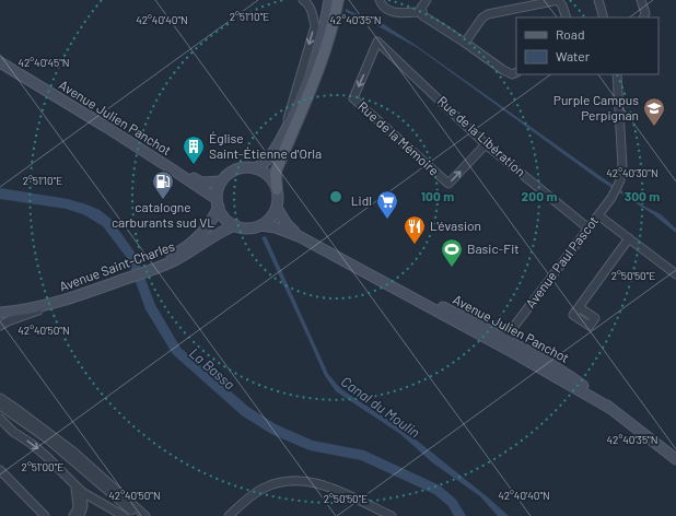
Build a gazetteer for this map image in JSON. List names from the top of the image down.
{
  "streets": {
    "main road": ["Avenue Julien Panchot", "Avenue Saint-Charles"],
    "street": ["Rue de la Libération", "Rue de la Mémoire", "Avenue Paul Pascot"]
  },
  "crossings": [
    ["Avenue Julien Panchot", "Avenue Paul Pascot"],
    ["Avenue Julien Panchot", "Avenue Saint-Charles"],
    ["Rue de la Libération", "Rue de la Mémoire"],
    ["Rue de la Libération", "Avenue Paul Pascot"]
  ],
  "water": ["La Bassa", "Canal du Moulin"],
  "places": {
    "school or university": ["Purple Campus Perpignan"],
    "building": ["Église Saint-Étienne d'Orla"],
    "fuel station": ["catalogne carburants sud VL"],
    "supermarket": ["Lidl"],
    "restaurant": ["L'évasion"],
    "sports": ["Basic-Fit"]
  },
  "legend": ["Road", "Water"],
  "coordinates": [
    "2°51'10\"E",
    "42°40'40\"N",
    "42°40'35\"N",
    "42°40'45\"N",
    "42°40'30\"N",
    "2°50'50\"E",
    "42°40'50\"N",
    "2°51'00\"E"
  ],
  "rings": ["100 m", "200 m", "300 m"]
}
